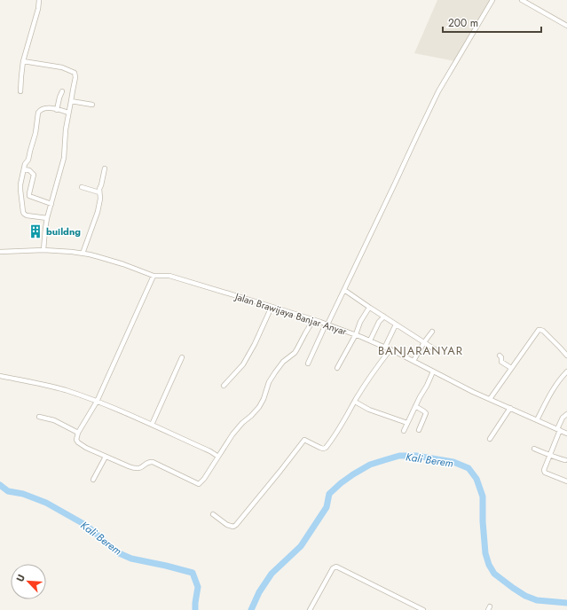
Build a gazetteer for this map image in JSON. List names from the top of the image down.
{
  "streets": {
    "street": ["Jalan Brawijaya Banjar Anyar"]
  },
  "districts": ["BANJARANYAR"],
  "water": ["Kali Berem"],
  "places": {
    "building": ["buildng"]
  },
  "scale_bar": "200 m",
  "north": "top left"
}
